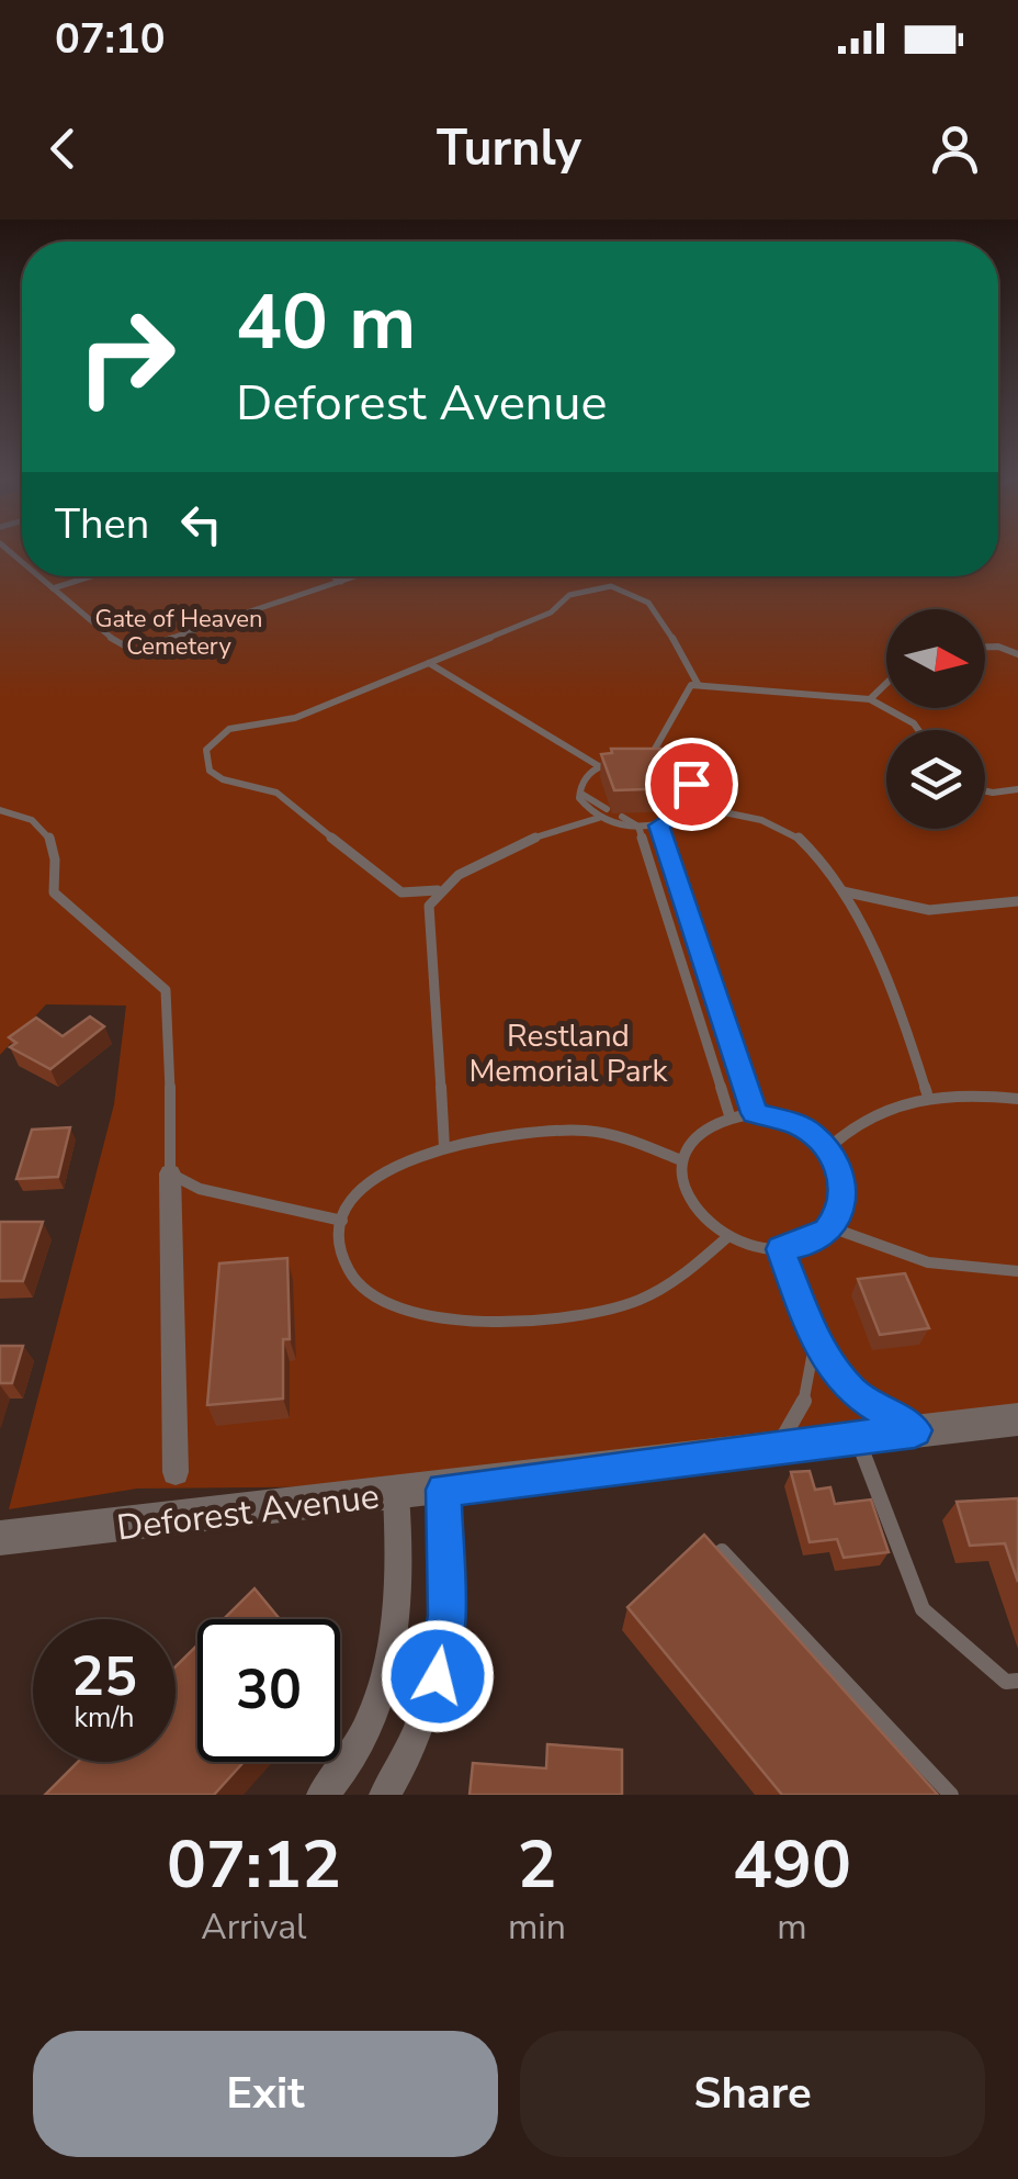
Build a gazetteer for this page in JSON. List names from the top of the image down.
{
  "streets": {
    "street": ["Deforest Avenue"]
  },
  "parks": ["Gate of Heaven Cemetery", "Restland Memorial Park"],
  "north": "right",
  "page": {
    "status": "07:10",
    "header": "Turnly",
    "turn": ["40 m", "Deforest Avenue"],
    "then": "Then",
    "speed": "25 km/h",
    "limit": "30",
    "eta": [
      "07:12",
      "Arrival",
      "2",
      "min",
      "490",
      "m"
    ],
    "buttons": ["Exit", "Share"]
  }
}
